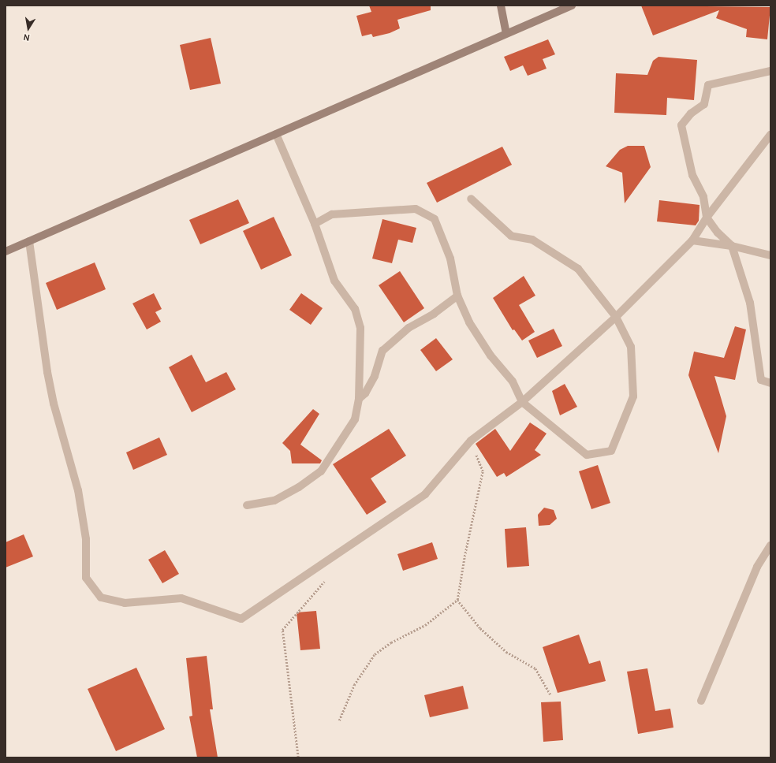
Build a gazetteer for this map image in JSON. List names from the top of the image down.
{
  "north": "bottom"
}
